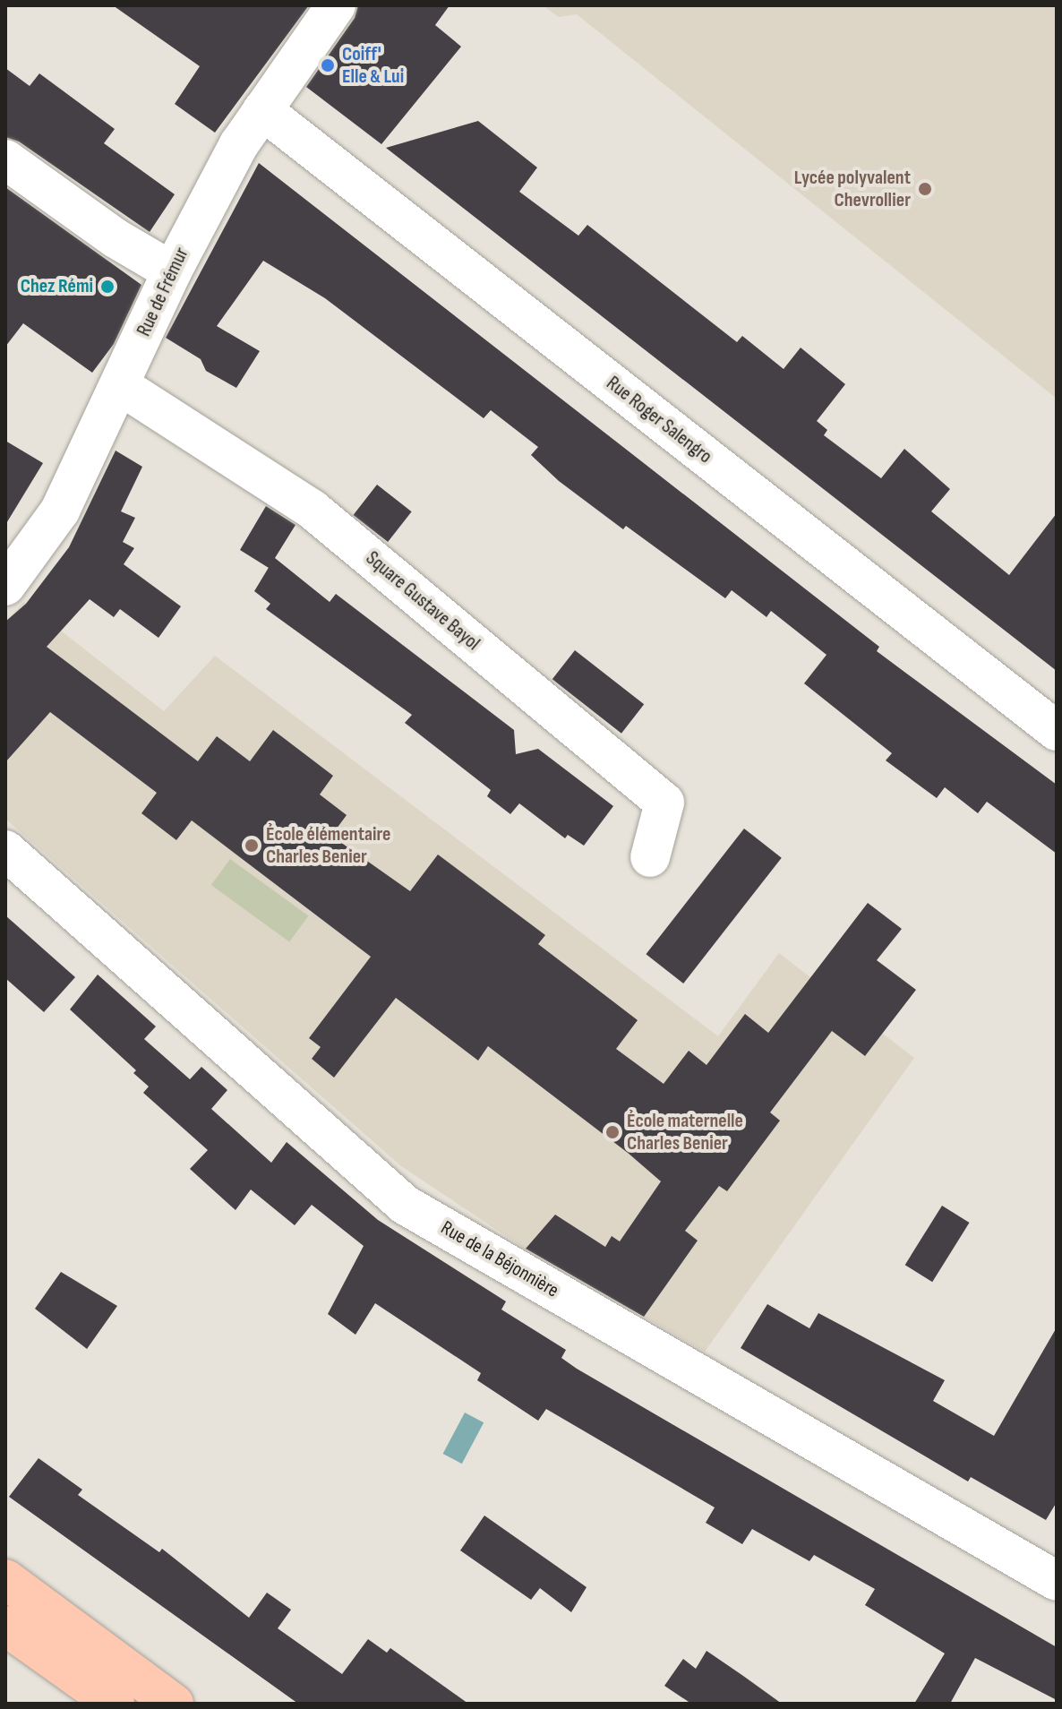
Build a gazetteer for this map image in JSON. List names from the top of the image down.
{
  "streets": {
    "street": [
      "Rue de Frémur",
      "Rue Roger Salengro",
      "Square Gustave Bayol",
      "Rue de la Béjonnière"
    ]
  },
  "crossings": [
    ["Rue de Frémur", "Rue Roger Salengro"],
    ["Rue de Frémur", "Square Gustave Bayol"]
  ],
  "places": [
    "Coiff' Elle & Lui",
    "Lycée polyvalent Chevrollier",
    "Chez Rémi",
    "École élémentaire Charles Benier",
    "École maternelle Charles Benier"
  ]
}
